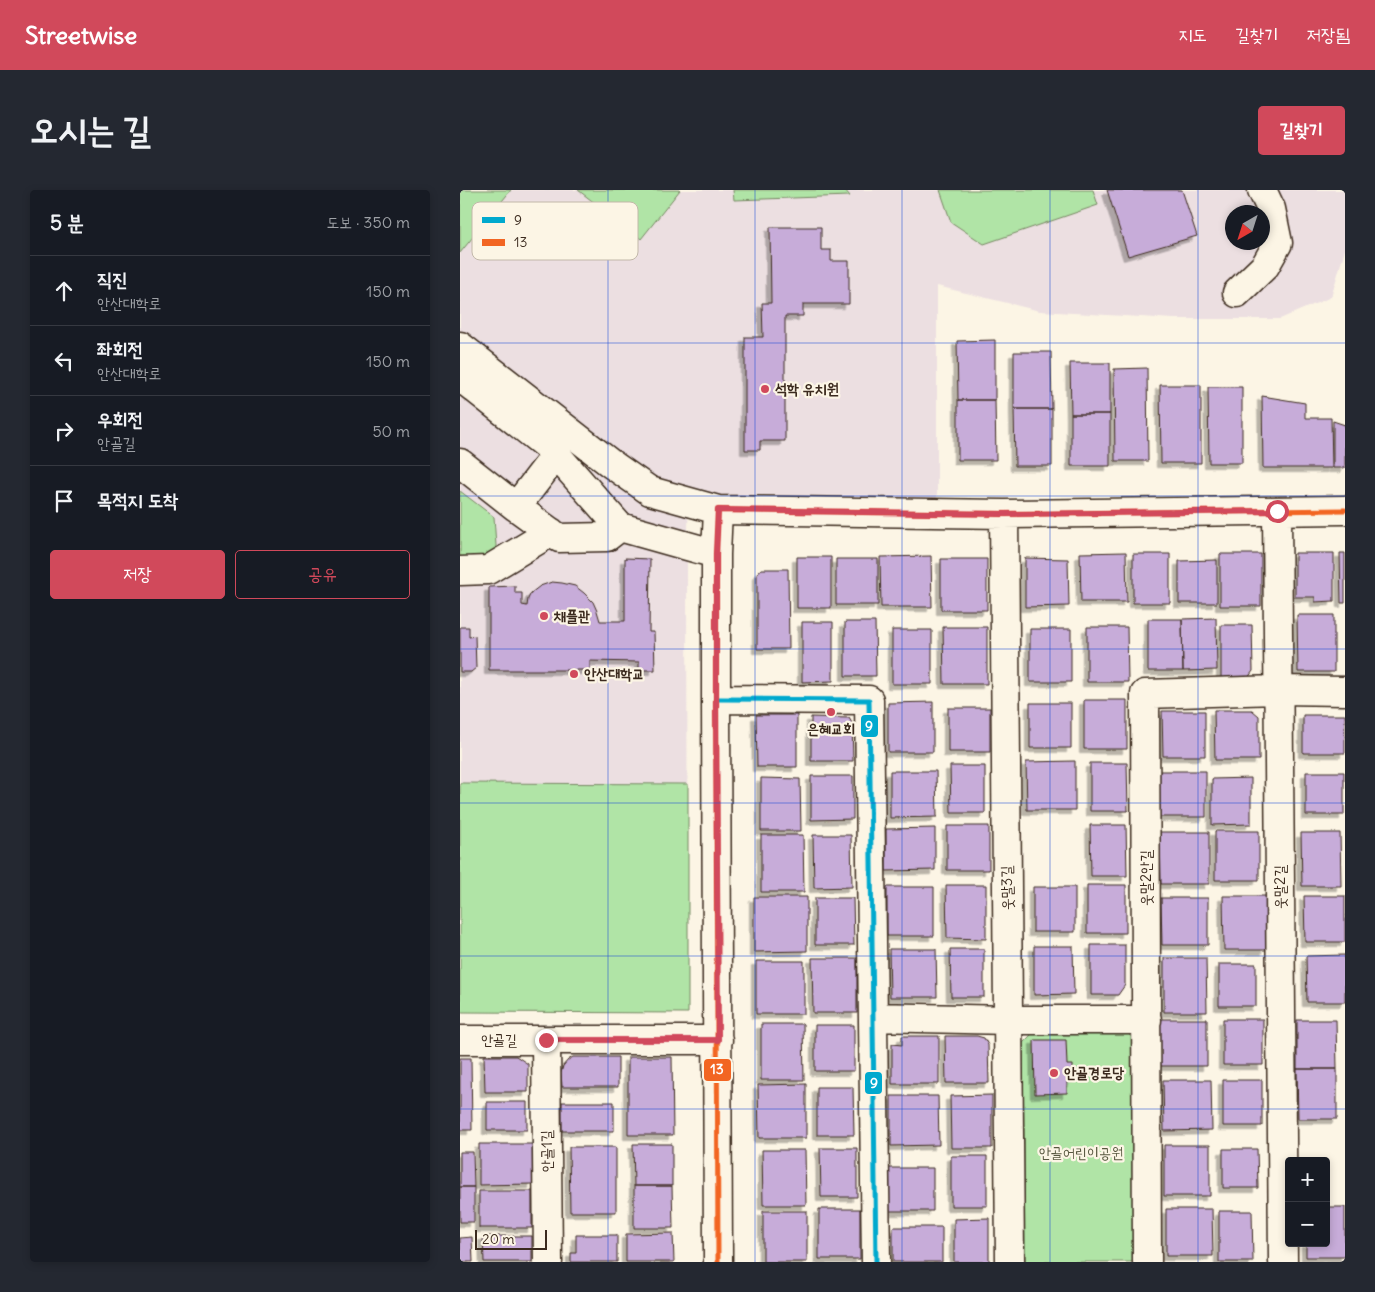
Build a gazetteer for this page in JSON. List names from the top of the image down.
{
  "streets": {
    "street": [
      "웃말2안길",
      "웃말2길",
      "웃말3길",
      "안골길",
      "안골1길"
    ]
  },
  "crossings": [
    ["웃말2안길", "웃말2길"],
    ["안골길", "안골1길"]
  ],
  "parks": ["안골어린이공원"],
  "places": [
    "석학 유치원",
    "채플관",
    "안산대학교",
    "은혜교회",
    "안골경로당"
  ],
  "lines": ["transit line 13", "transit line 9"],
  "legend": ["9", "13"],
  "scale_bar": "20 m",
  "north": "bottom left",
  "page": {
    "header": "Streetwise",
    "nav": ["지도", "길찾기", "저장됨"],
    "buttons": [
      "길찾기",
      ["저장", "공유"]
    ],
    "title": "오시는 길",
    "heading": ["5 분", "도보 · 350 m"],
    "list": [
      ["직진", "안산대학로", "150 m"],
      ["좌회전", "안산대학로", "150 m"],
      ["우회전", "안골길", "50 m"],
      "목적지 도착"
    ],
    "map_buttons": ["+", "−"],
    "scale": "20 m"
  }
}
